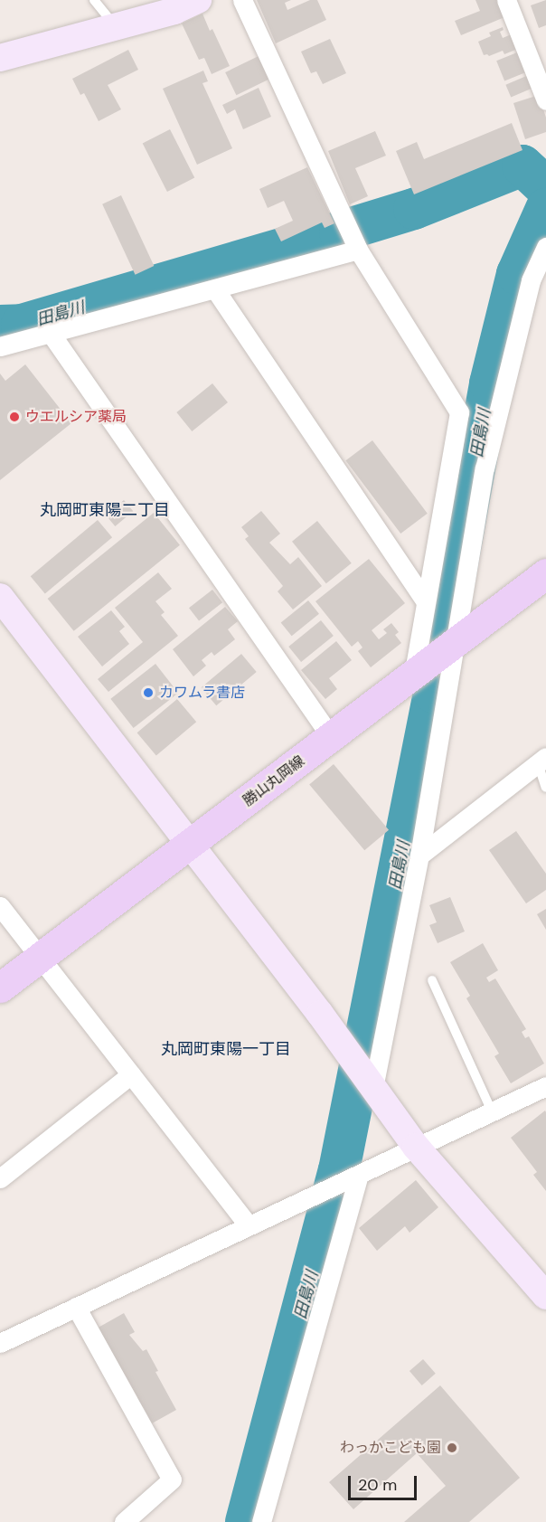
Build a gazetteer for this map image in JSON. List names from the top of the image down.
{
  "streets": {
    "main road": ["勝山丸岡線"]
  },
  "districts": ["丸岡町東陽二丁目", "丸岡町東陽一丁目"],
  "water": ["田島川"],
  "places": ["ウエルシア薬局", "カワムラ書店", "わっかこども園"],
  "scale_bar": "20 m"
}
